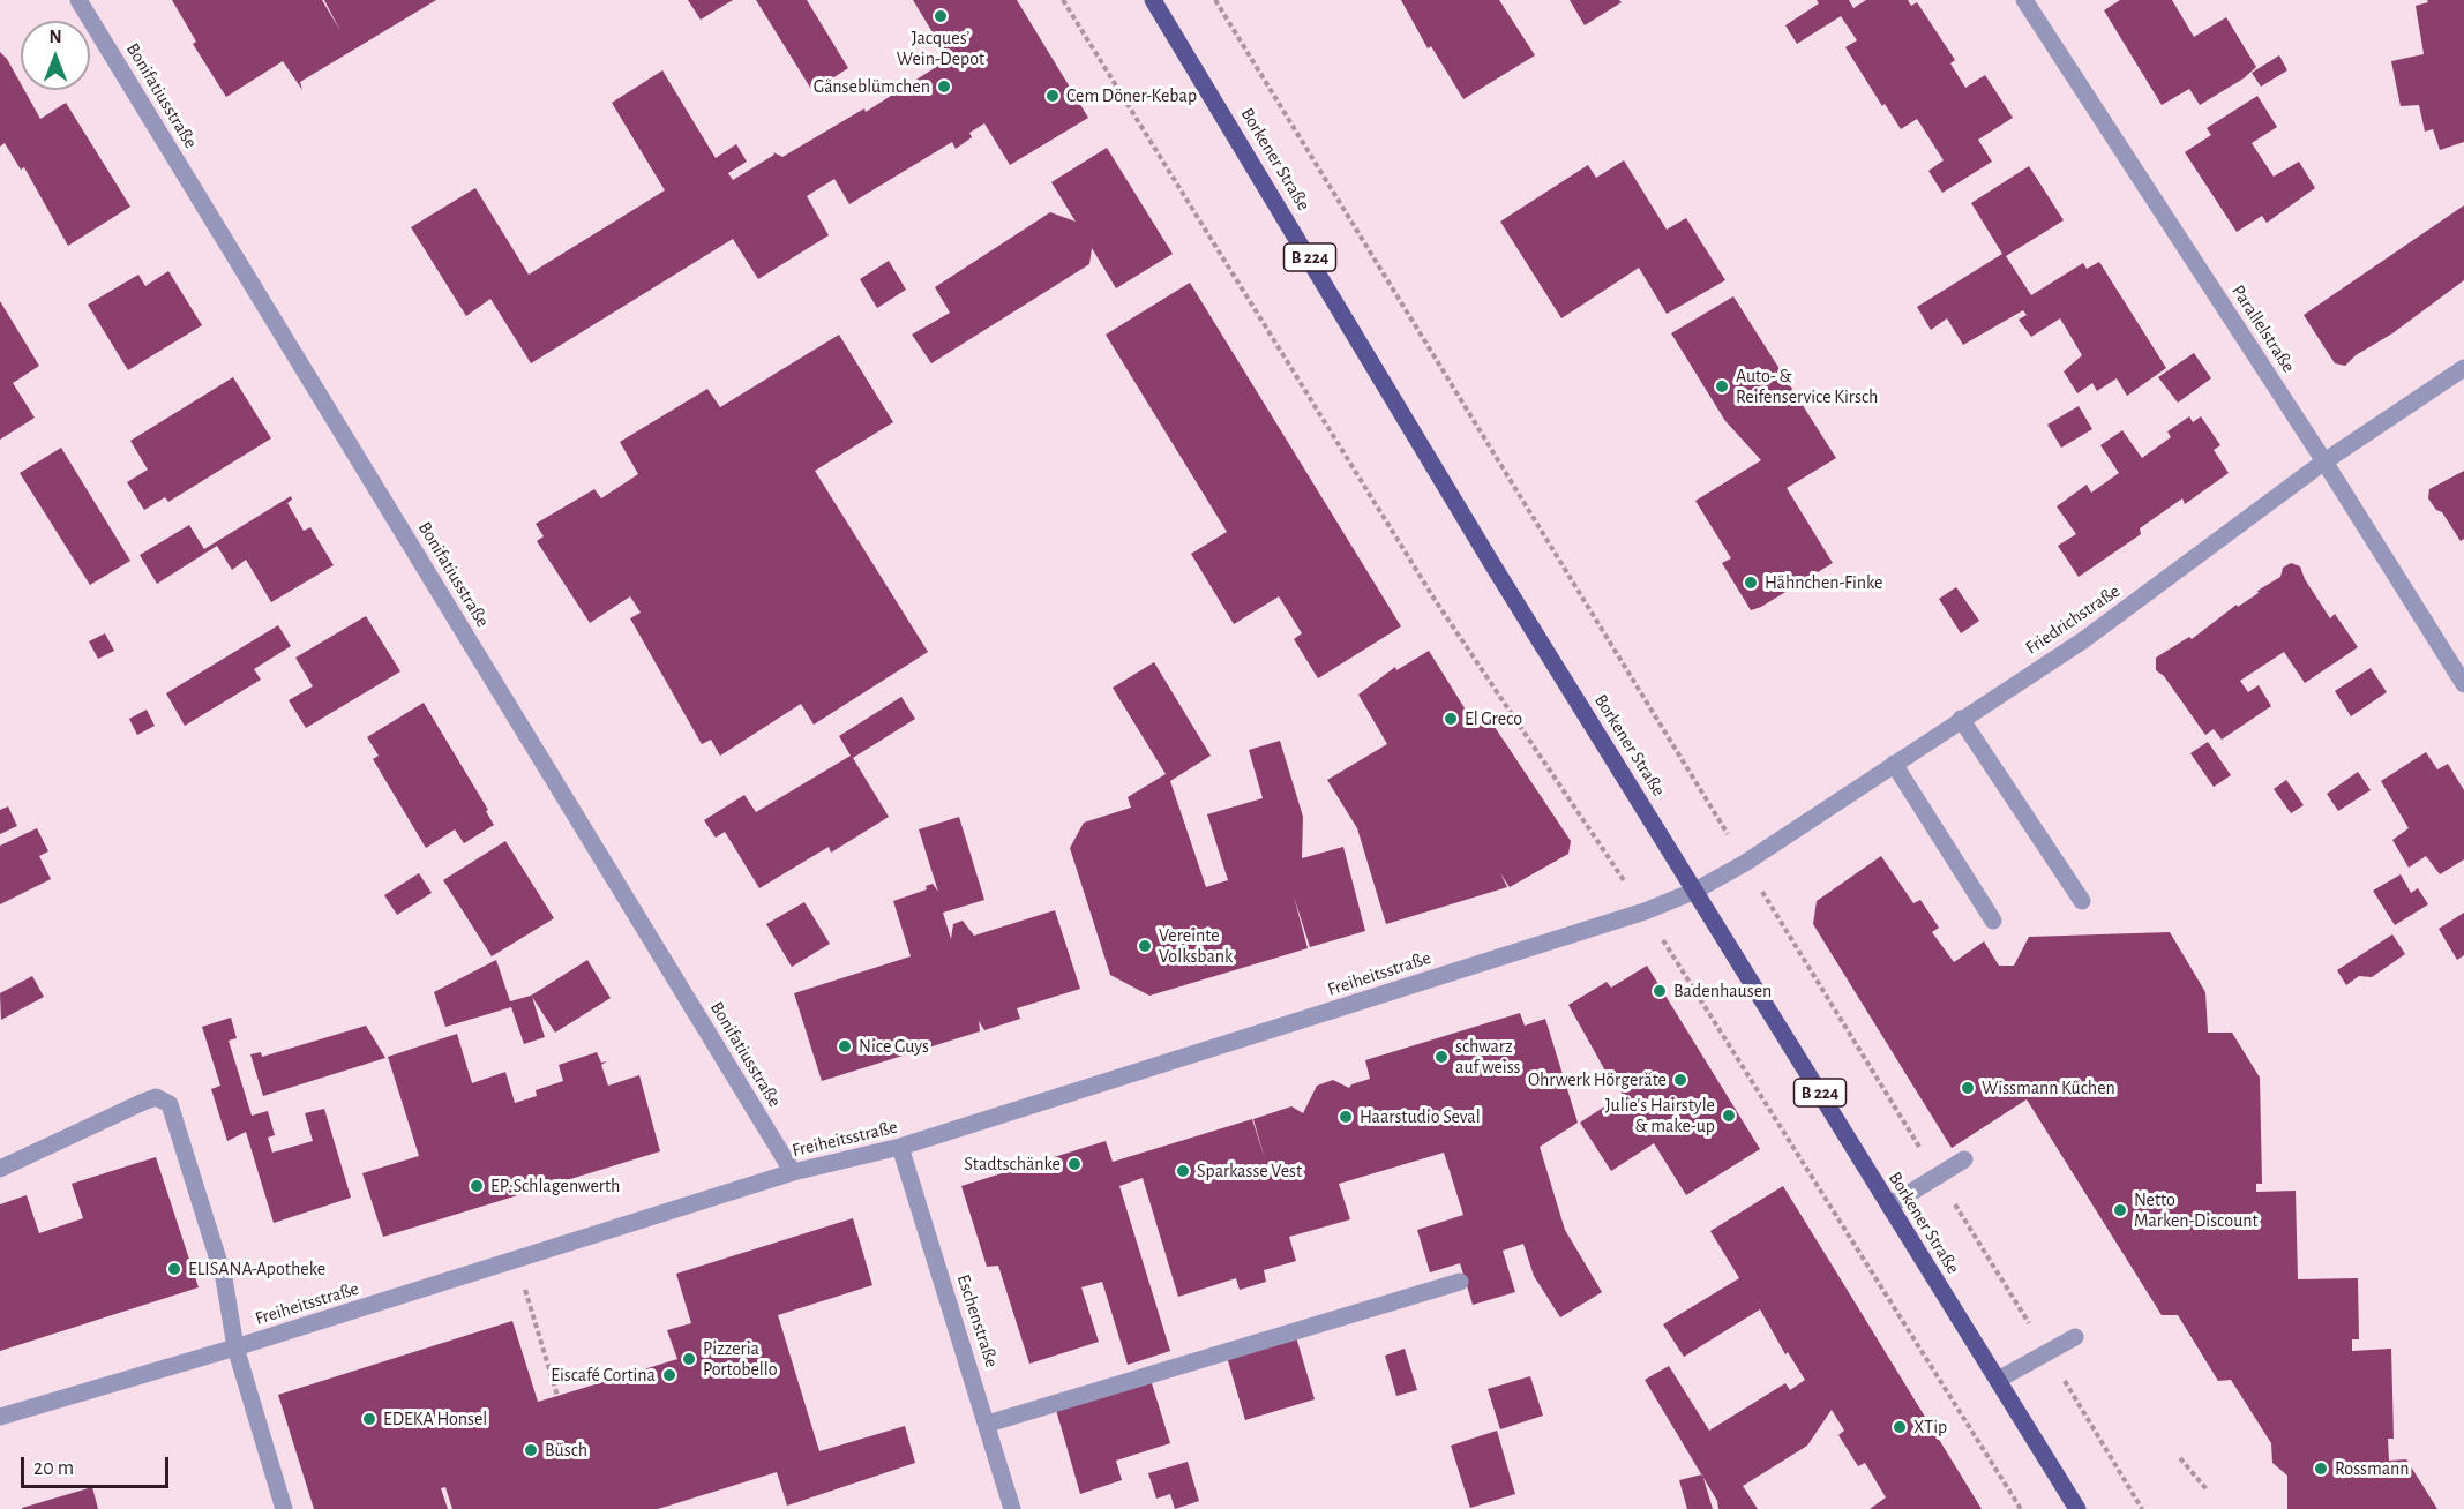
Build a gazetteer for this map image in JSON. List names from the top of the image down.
{
  "streets": {
    "main road": ["Borkener Straße", "B 224"],
    "street": [
      "Bonifatiusstraße",
      "Parallelstraße",
      "Friedrichstraße",
      "Freiheitsstraße",
      "Eschenstraße"
    ]
  },
  "crossings": [
    ["Bonifatiusstraße", "Freiheitsstraße"],
    ["Borkener Straße", "Friedrichstraße"],
    ["Borkener Straße", "Freiheitsstraße"],
    ["Parallelstraße", "Friedrichstraße"],
    ["Friedrichstraße", "Freiheitsstraße"],
    ["Freiheitsstraße", "Eschenstraße"]
  ],
  "places": [
    "Jacques’ Wein-Depot",
    "Gänseblümchen",
    "Cem Döner-Kebap",
    "Auto- & Reifenservice Kirsch",
    "Hähnchen-Finke",
    "El Greco",
    "Vereinte Volksbank",
    "Badenhausen",
    "Nice Guys",
    "schwarz auf weiss",
    "Ohrwerk Hörgeräte",
    "Wissmann Küchen",
    "Julie's Hairstyle & make-up",
    "Haarstudio Seval",
    "Stadtschänke",
    "Sparkasse Vest",
    "EP:Schlagenwerth",
    "Netto Marken-Discount",
    "ELISANA-Apotheke",
    "Pizzeria Portobello",
    "Eiscafé Cortina",
    "EDEKA Honsel",
    "XTip",
    "Büsch",
    "Rossmann"
  ],
  "scale_bar": "20 m",
  "north": "top"
}
